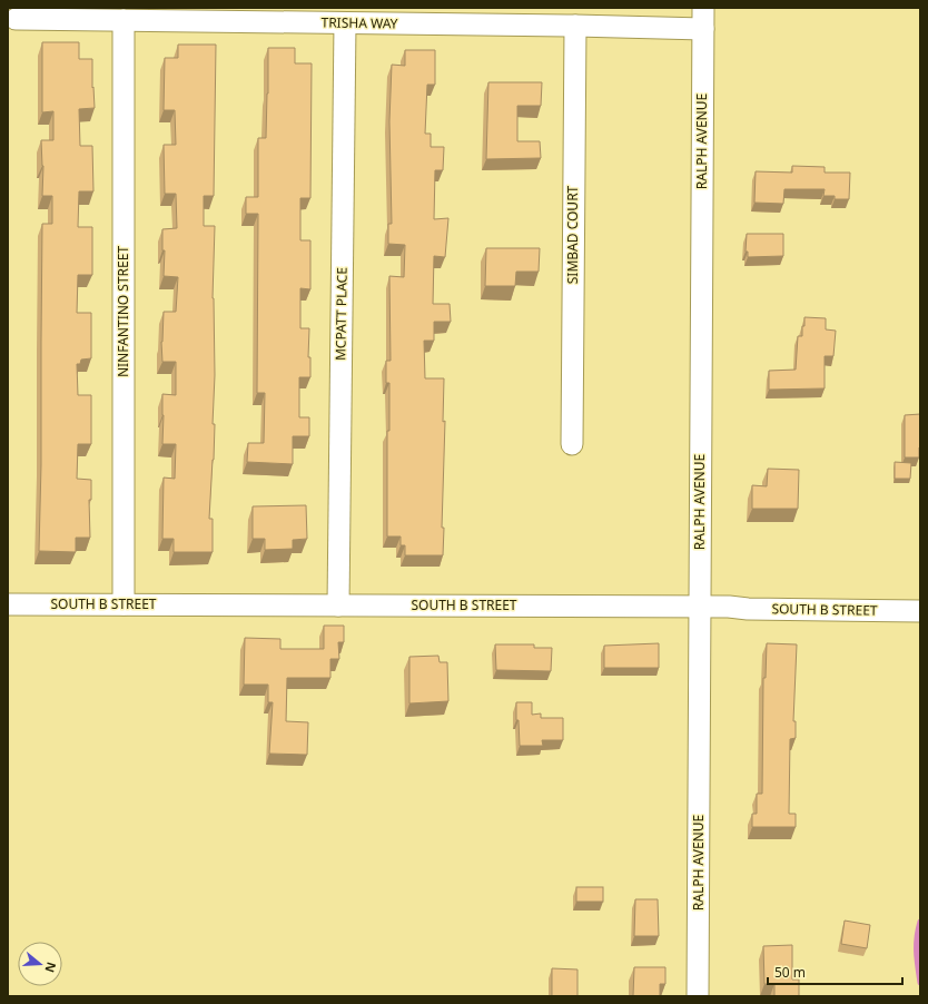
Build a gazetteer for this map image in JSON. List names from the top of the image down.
{
  "streets": {
    "street": [
      "TRISHA WAY",
      "RALPH AVENUE",
      "SIMBAD COURT",
      "NINFANTINO STREET",
      "MCPATT PLACE",
      "SOUTH B STREET"
    ]
  },
  "crossings": [
    ["TRISHA WAY", "RALPH AVENUE"],
    ["TRISHA WAY", "SIMBAD COURT"],
    ["TRISHA WAY", "NINFANTINO STREET"],
    ["TRISHA WAY", "MCPATT PLACE"],
    ["RALPH AVENUE", "SOUTH B STREET"],
    ["NINFANTINO STREET", "SOUTH B STREET"],
    ["MCPATT PLACE", "SOUTH B STREET"]
  ],
  "scale_bar": "50 m",
  "north": "right"
}
